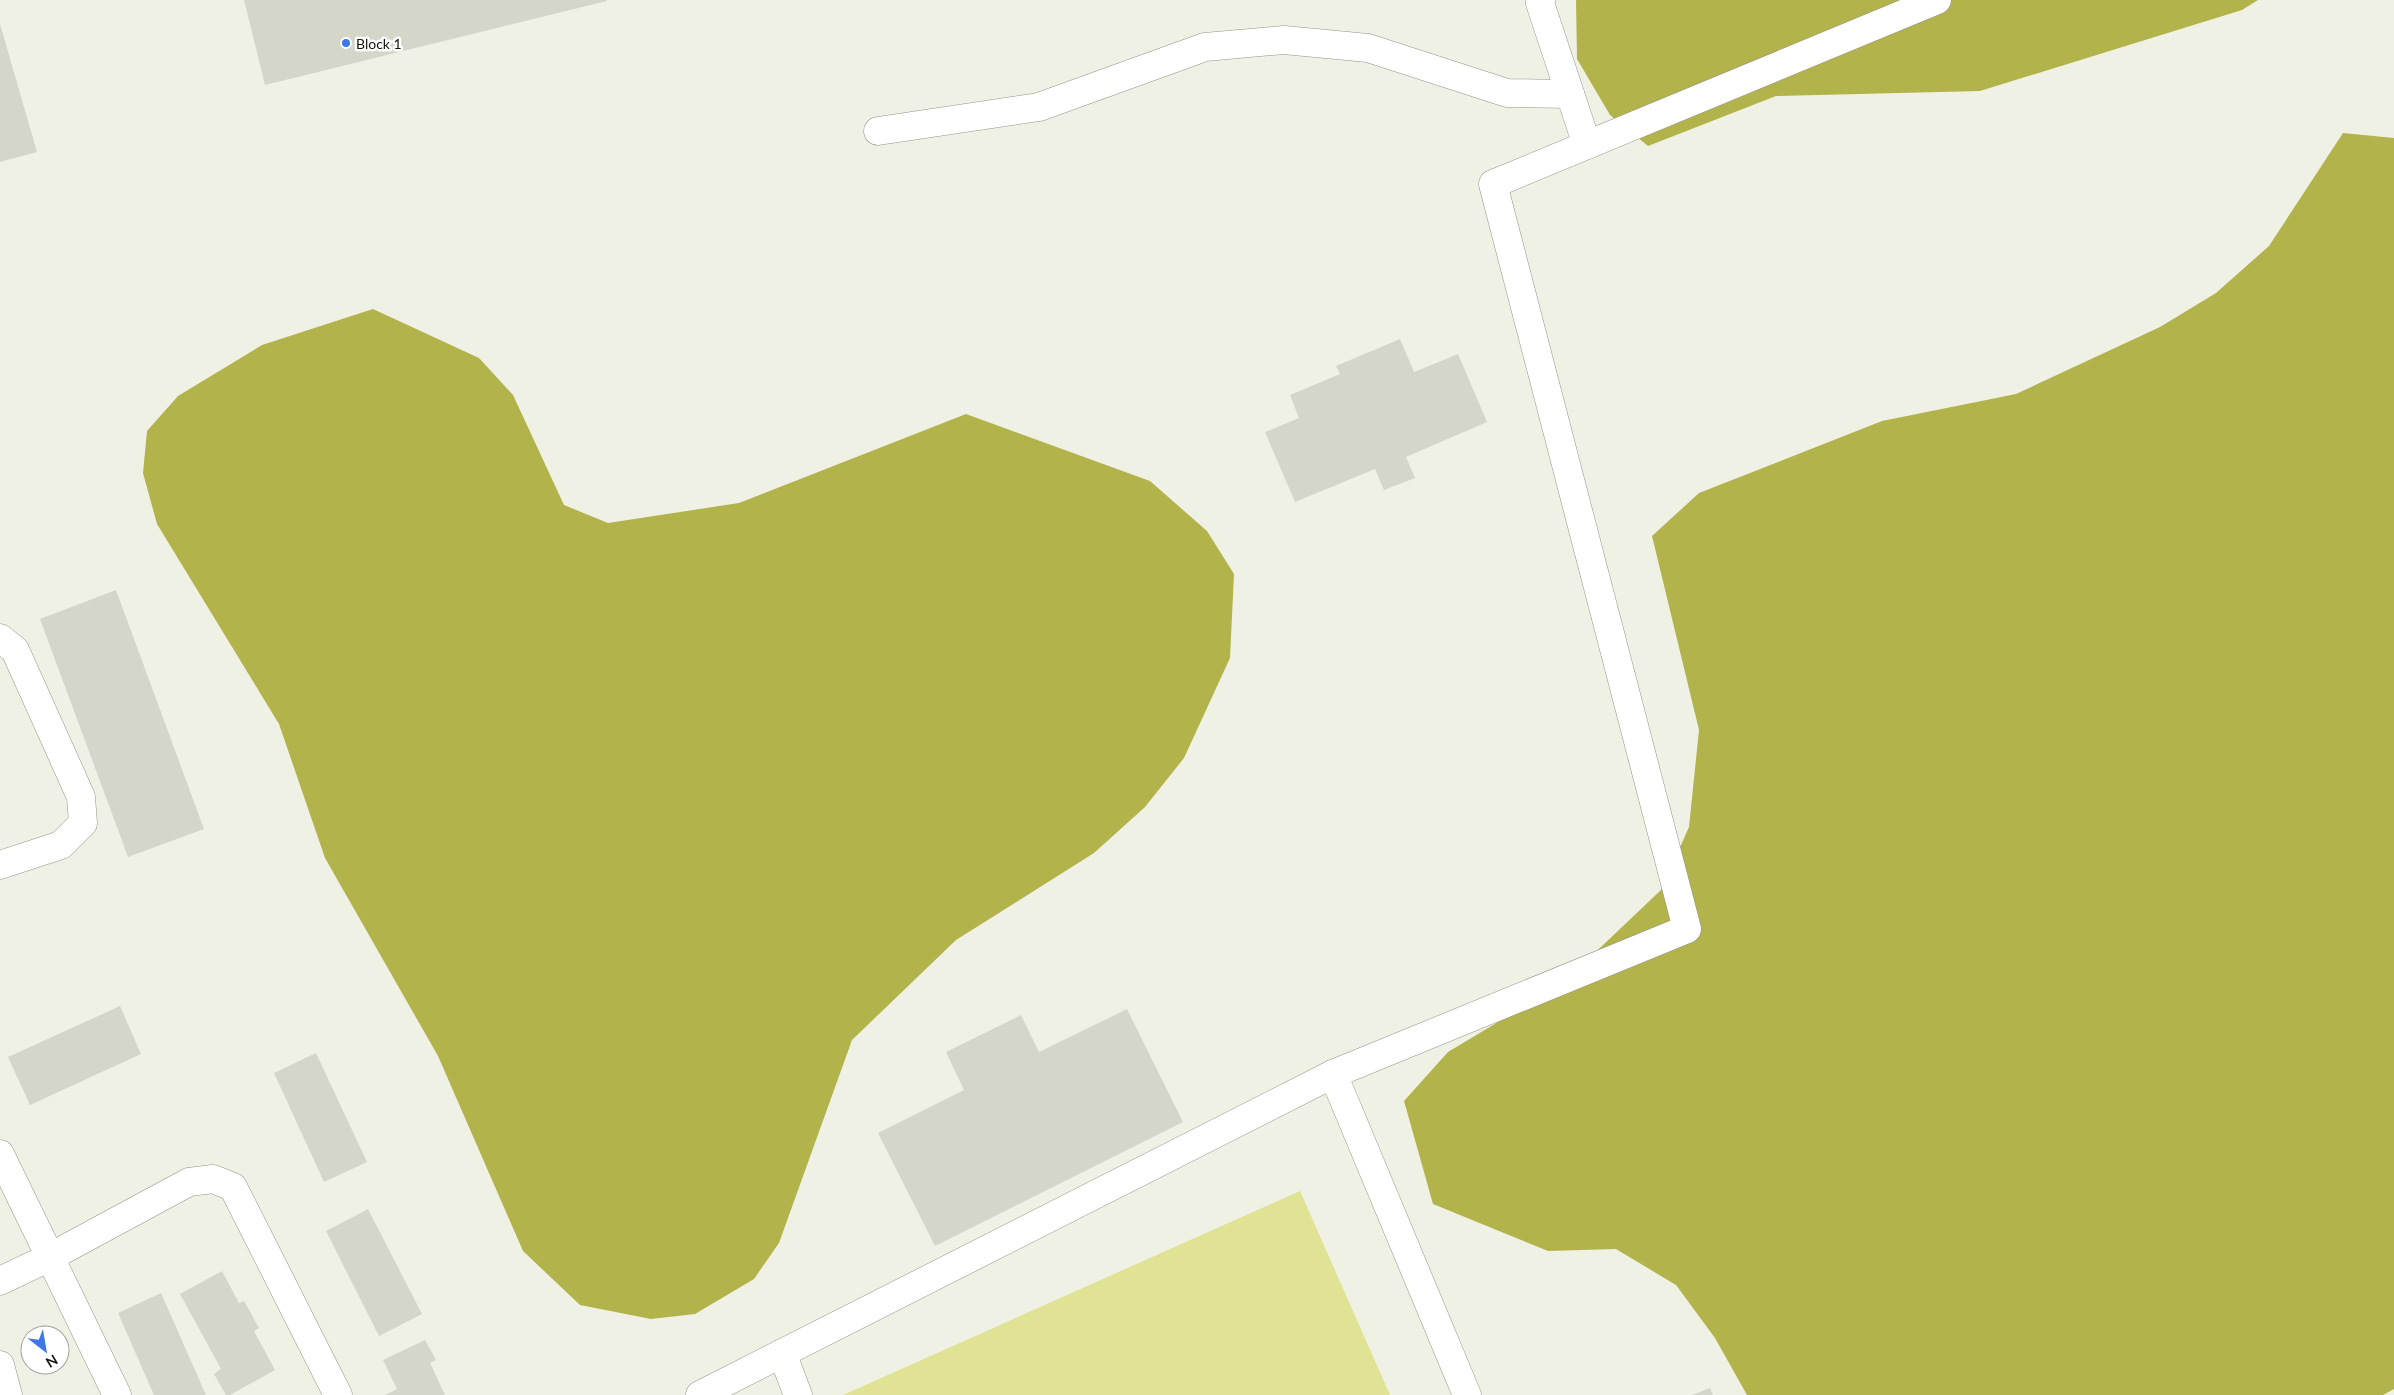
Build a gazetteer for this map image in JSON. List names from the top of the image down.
{
  "places": ["Block 1"],
  "north": "bottom right"
}
